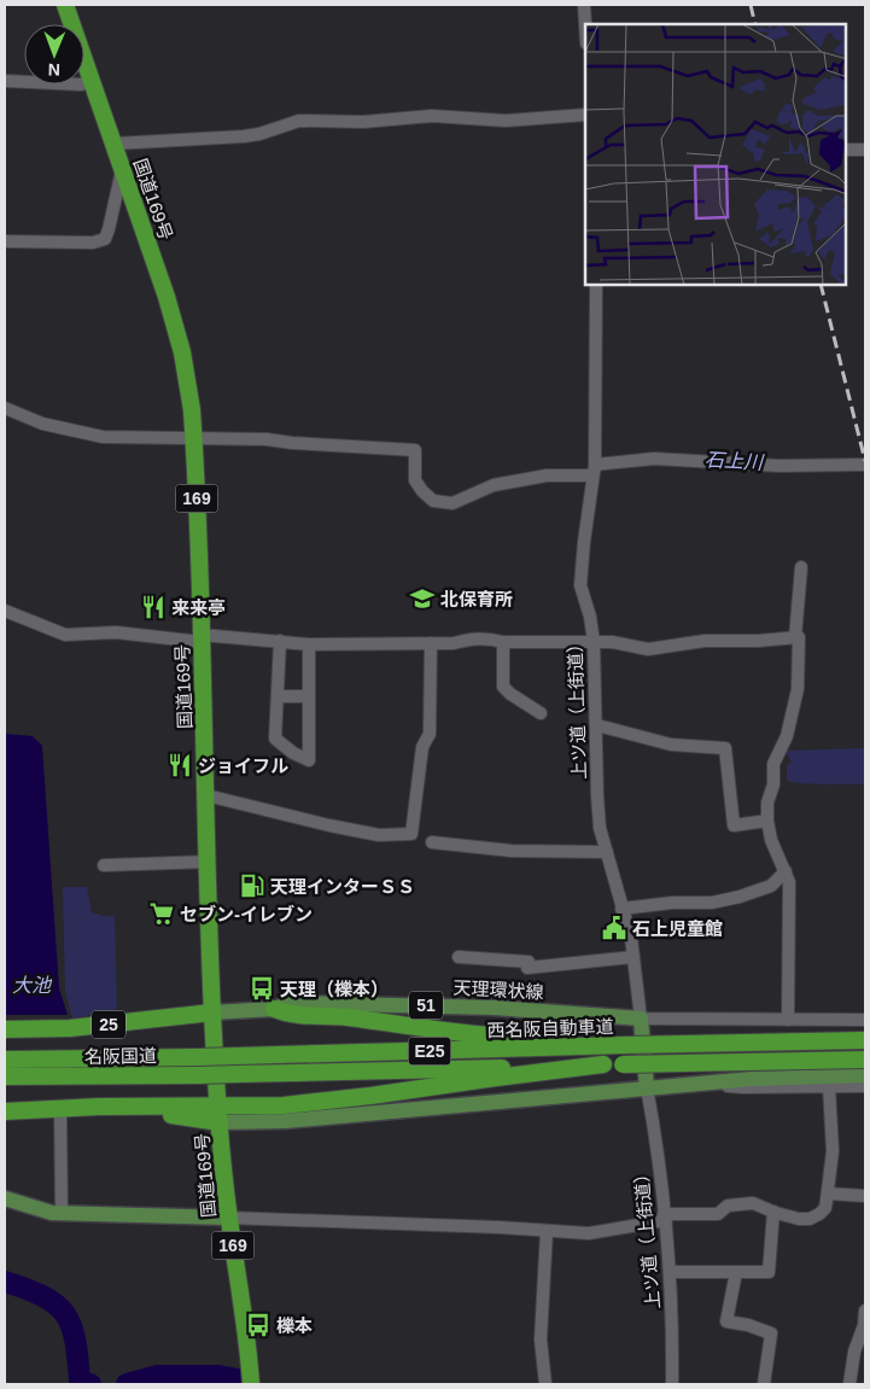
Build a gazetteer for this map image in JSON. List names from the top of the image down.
{
  "streets": {
    "highway": [
      "国道169号",
      "169",
      "25",
      "西名阪自動車道",
      "E25",
      "名阪国道"
    ],
    "main road": ["天理環状線", "51"],
    "street": ["上ツ道（上街道）"]
  },
  "crossings": [
    ["国道169号", "天理環状線"],
    ["国道169号", "25"],
    ["上ツ道（上街道）", "天理環状線"],
    ["天理環状線", "25"],
    ["西名阪自動車道", "名阪国道"]
  ],
  "water": ["石上川", "大池"],
  "places": {
    "school or university": ["北保育所"],
    "restaurant": ["来来亭", "ジョイフル"],
    "fuel station": ["天理インターＳＳ"],
    "supermarket": ["セブン-イレブン"],
    "public building": ["石上児童館"],
    "bus stop": ["天理（櫟本）", "櫟本"]
  },
  "north": "bottom"
}
